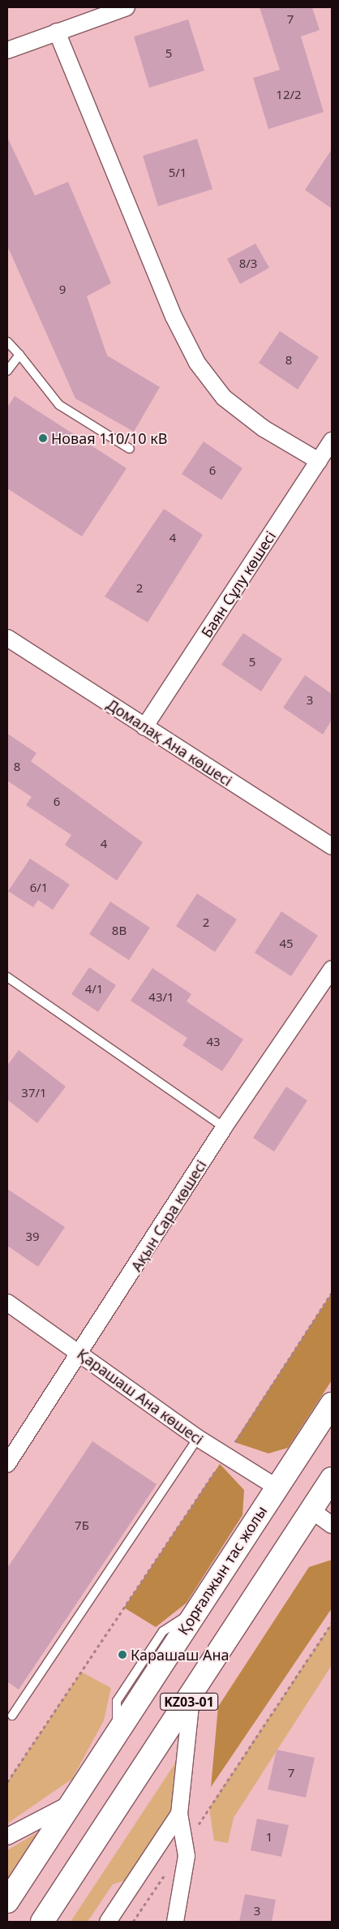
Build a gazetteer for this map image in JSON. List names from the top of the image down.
{
  "streets": {
    "main road": ["Қорғалжын тас жолы", "KZ03-01"],
    "street": [
      "Баян Сұлу көшесі",
      "Домалақ Ана көшесі",
      "Ақын Сара көшесі",
      "Қарашаш Ана көшесі"
    ]
  },
  "crossings": [
    ["Баян Сұлу көшесі", "Домалақ Ана көшесі"],
    ["Ақын Сара көшесі", "Қарашаш Ана көшесі"],
    ["Қарашаш Ана көшесі", "Қорғалжын тас жолы"]
  ],
  "places": ["Новая 110/10 кВ", "Карашаш Ана"],
  "house_numbers": [
    "7",
    "5",
    "12/2",
    "5/1",
    "8/3",
    "9",
    "8",
    "6",
    "4",
    "2",
    "5",
    "3",
    "8",
    "6",
    "4",
    "6/1",
    "2",
    "8В",
    "45",
    "4/1",
    "43/1",
    "43",
    "37/1",
    "39",
    "7Б",
    "7",
    "1",
    "3"
  ]
}
